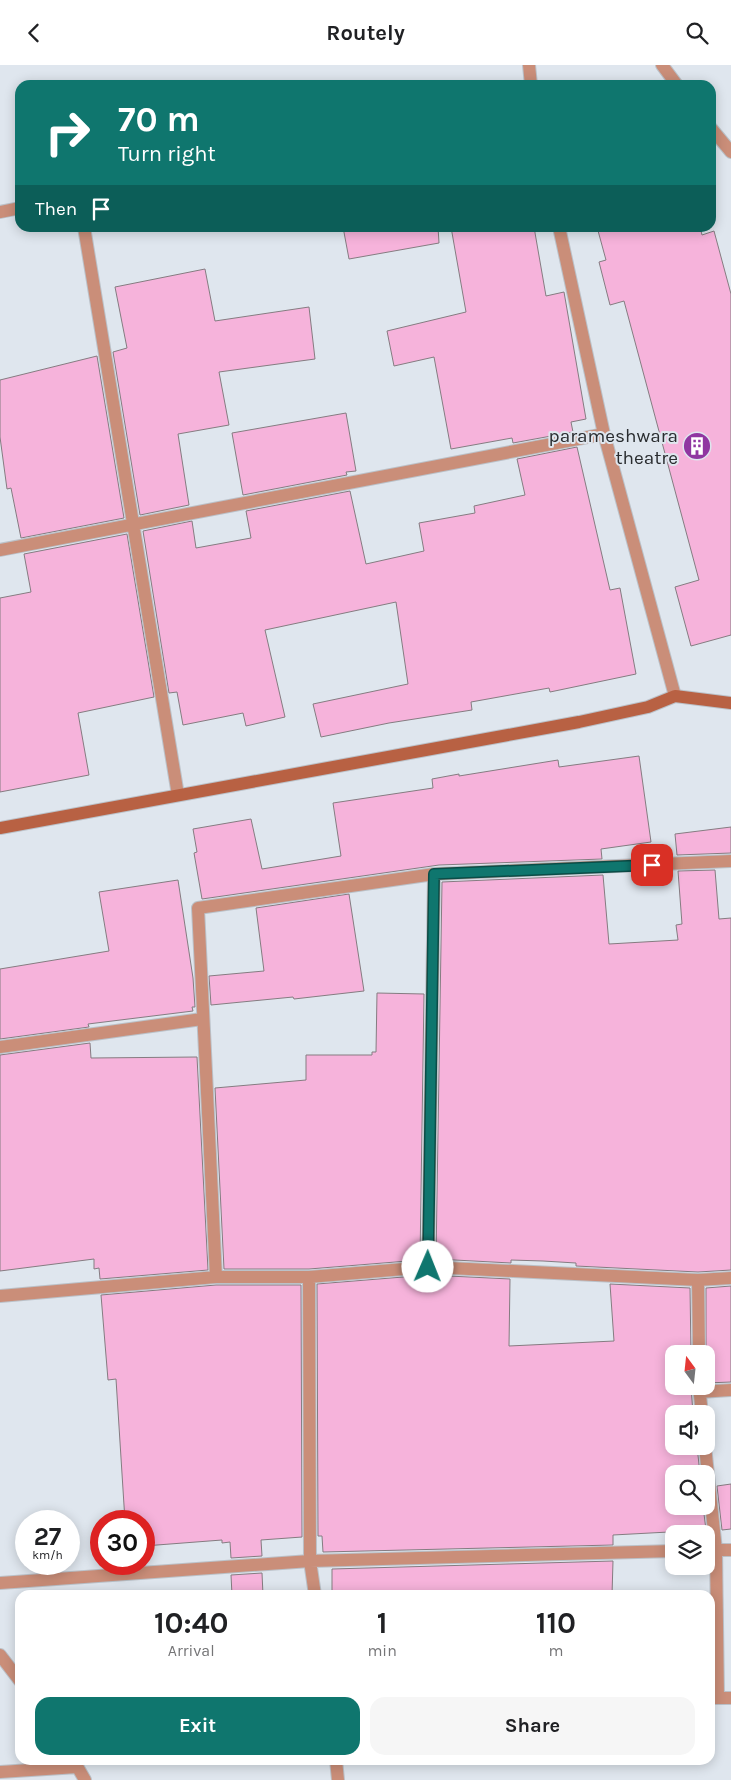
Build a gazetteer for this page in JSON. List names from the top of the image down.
{
  "places": {
    "building": ["parameshwara theatre"]
  },
  "north": "top",
  "page": {
    "header": "Routely",
    "turn": ["70 m", "Turn right"],
    "then": "Then",
    "speed": "27 km/h",
    "limit": "30",
    "eta": [
      "10:40",
      "Arrival",
      "1",
      "min",
      "110",
      "m"
    ],
    "buttons": ["Exit", "Share"]
  }
}
